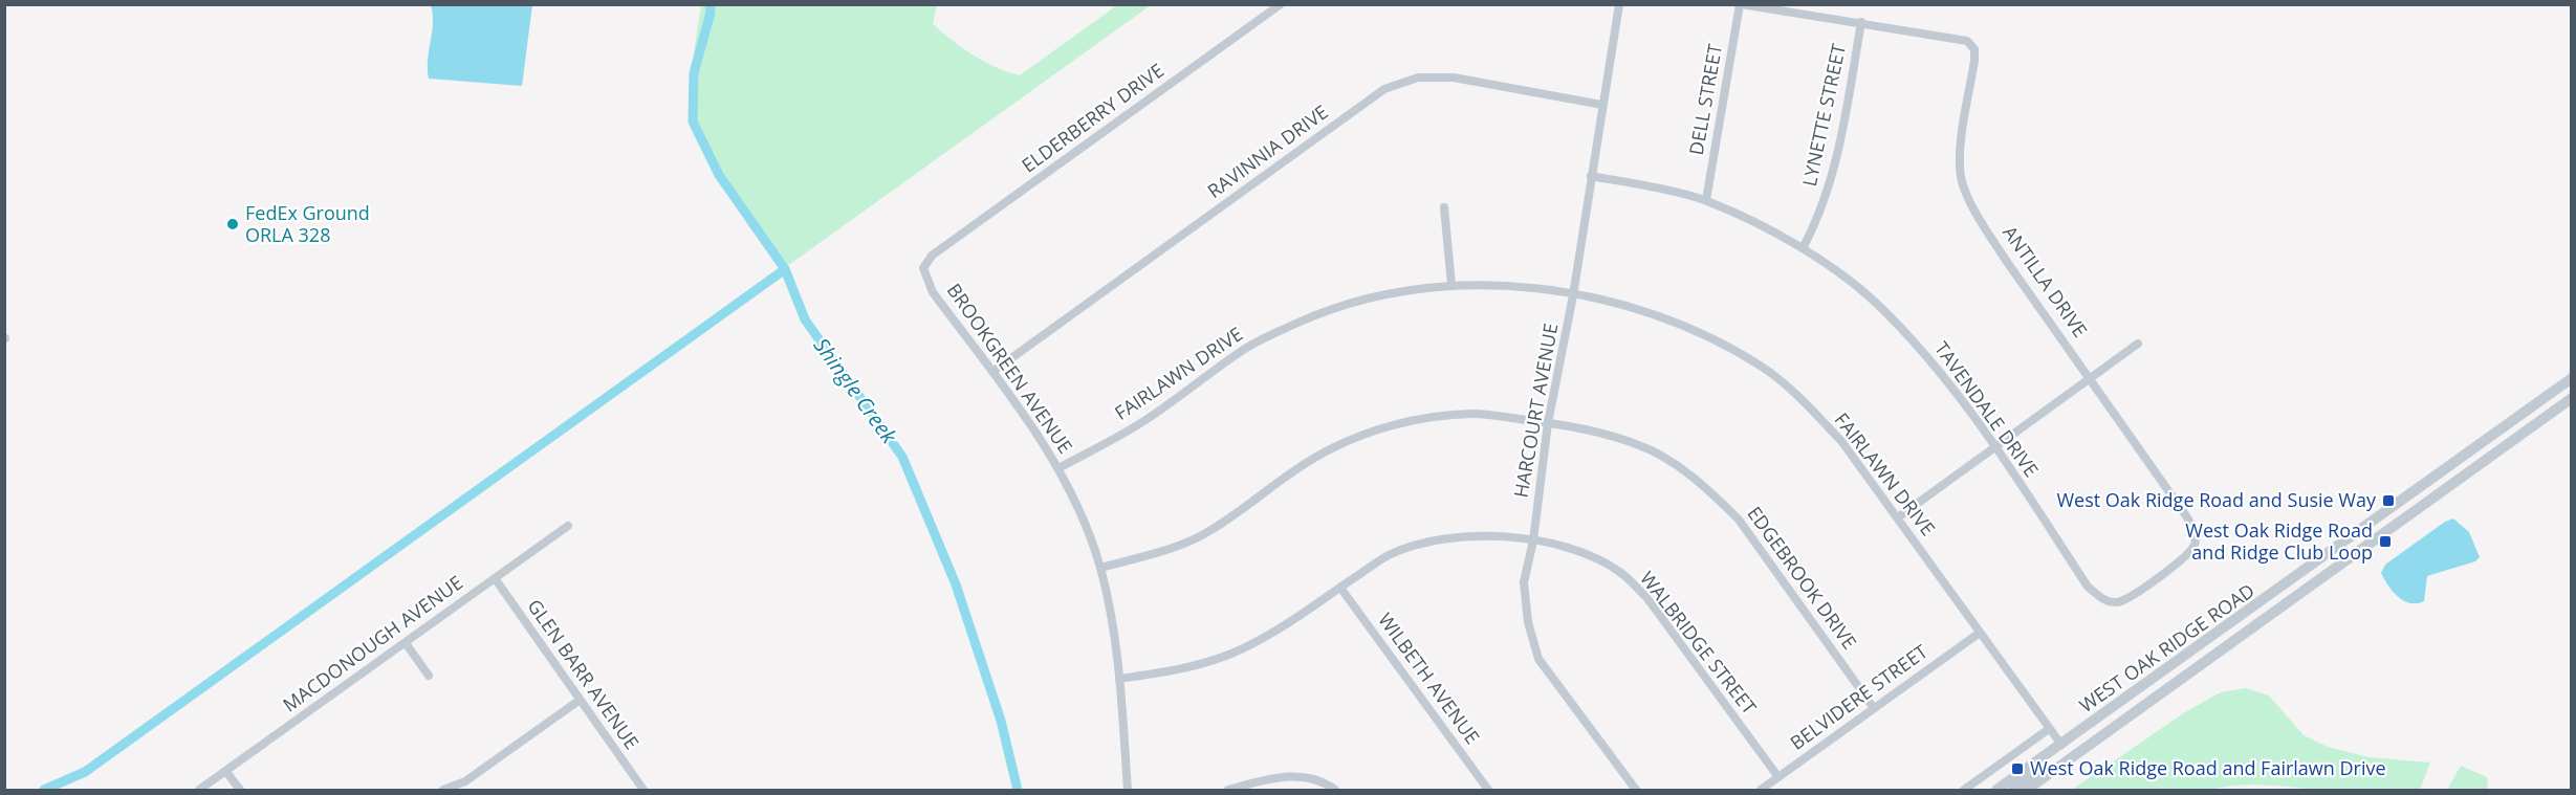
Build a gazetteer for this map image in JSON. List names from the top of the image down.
{
  "streets": {
    "street": [
      "DELL STREET",
      "LYNETTE STREET",
      "ELDERBERRY DRIVE",
      "RAVINNIA DRIVE",
      "ANTILLA DRIVE",
      "BROOKGREEN AVENUE",
      "FAIRLAWN DRIVE",
      "TAVENDALE DRIVE",
      "HARCOURT AVENUE",
      "EDGEBROOK DRIVE",
      "WALBRIDGE STREET",
      "MACDONOUGH AVENUE",
      "WEST OAK RIDGE ROAD",
      "GLEN BARR AVENUE",
      "WILBETH AVENUE",
      "BELVIDERE STREET"
    ]
  },
  "crossings": [
    ["DELL STREET", "TAVENDALE DRIVE"],
    ["LYNETTE STREET", "ANTILLA DRIVE"],
    ["LYNETTE STREET", "TAVENDALE DRIVE"],
    ["ELDERBERRY DRIVE", "BROOKGREEN AVENUE"],
    ["RAVINNIA DRIVE", "BROOKGREEN AVENUE"],
    ["RAVINNIA DRIVE", "HARCOURT AVENUE"],
    ["ANTILLA DRIVE", "TAVENDALE DRIVE"],
    ["BROOKGREEN AVENUE", "FAIRLAWN DRIVE"],
    ["BROOKGREEN AVENUE", "EDGEBROOK DRIVE"],
    ["BROOKGREEN AVENUE", "WALBRIDGE STREET"],
    ["FAIRLAWN DRIVE", "HARCOURT AVENUE"],
    ["FAIRLAWN DRIVE", "WEST OAK RIDGE ROAD"],
    ["FAIRLAWN DRIVE", "BELVIDERE STREET"],
    ["TAVENDALE DRIVE", "HARCOURT AVENUE"],
    ["HARCOURT AVENUE", "EDGEBROOK DRIVE"],
    ["HARCOURT AVENUE", "WALBRIDGE STREET"],
    ["EDGEBROOK DRIVE", "BELVIDERE STREET"],
    ["WALBRIDGE STREET", "WILBETH AVENUE"],
    ["WALBRIDGE STREET", "BELVIDERE STREET"],
    ["MACDONOUGH AVENUE", "GLEN BARR AVENUE"]
  ],
  "water": ["Shingle Creek"],
  "places": {
    "other": ["FedEx Ground ORLA 328"],
    "transit": ["West Oak Ridge Road and Susie Way", "West Oak Ridge Road and Ridge Club Loop", "West Oak Ridge Road and Fairlawn Drive"]
  }
}
